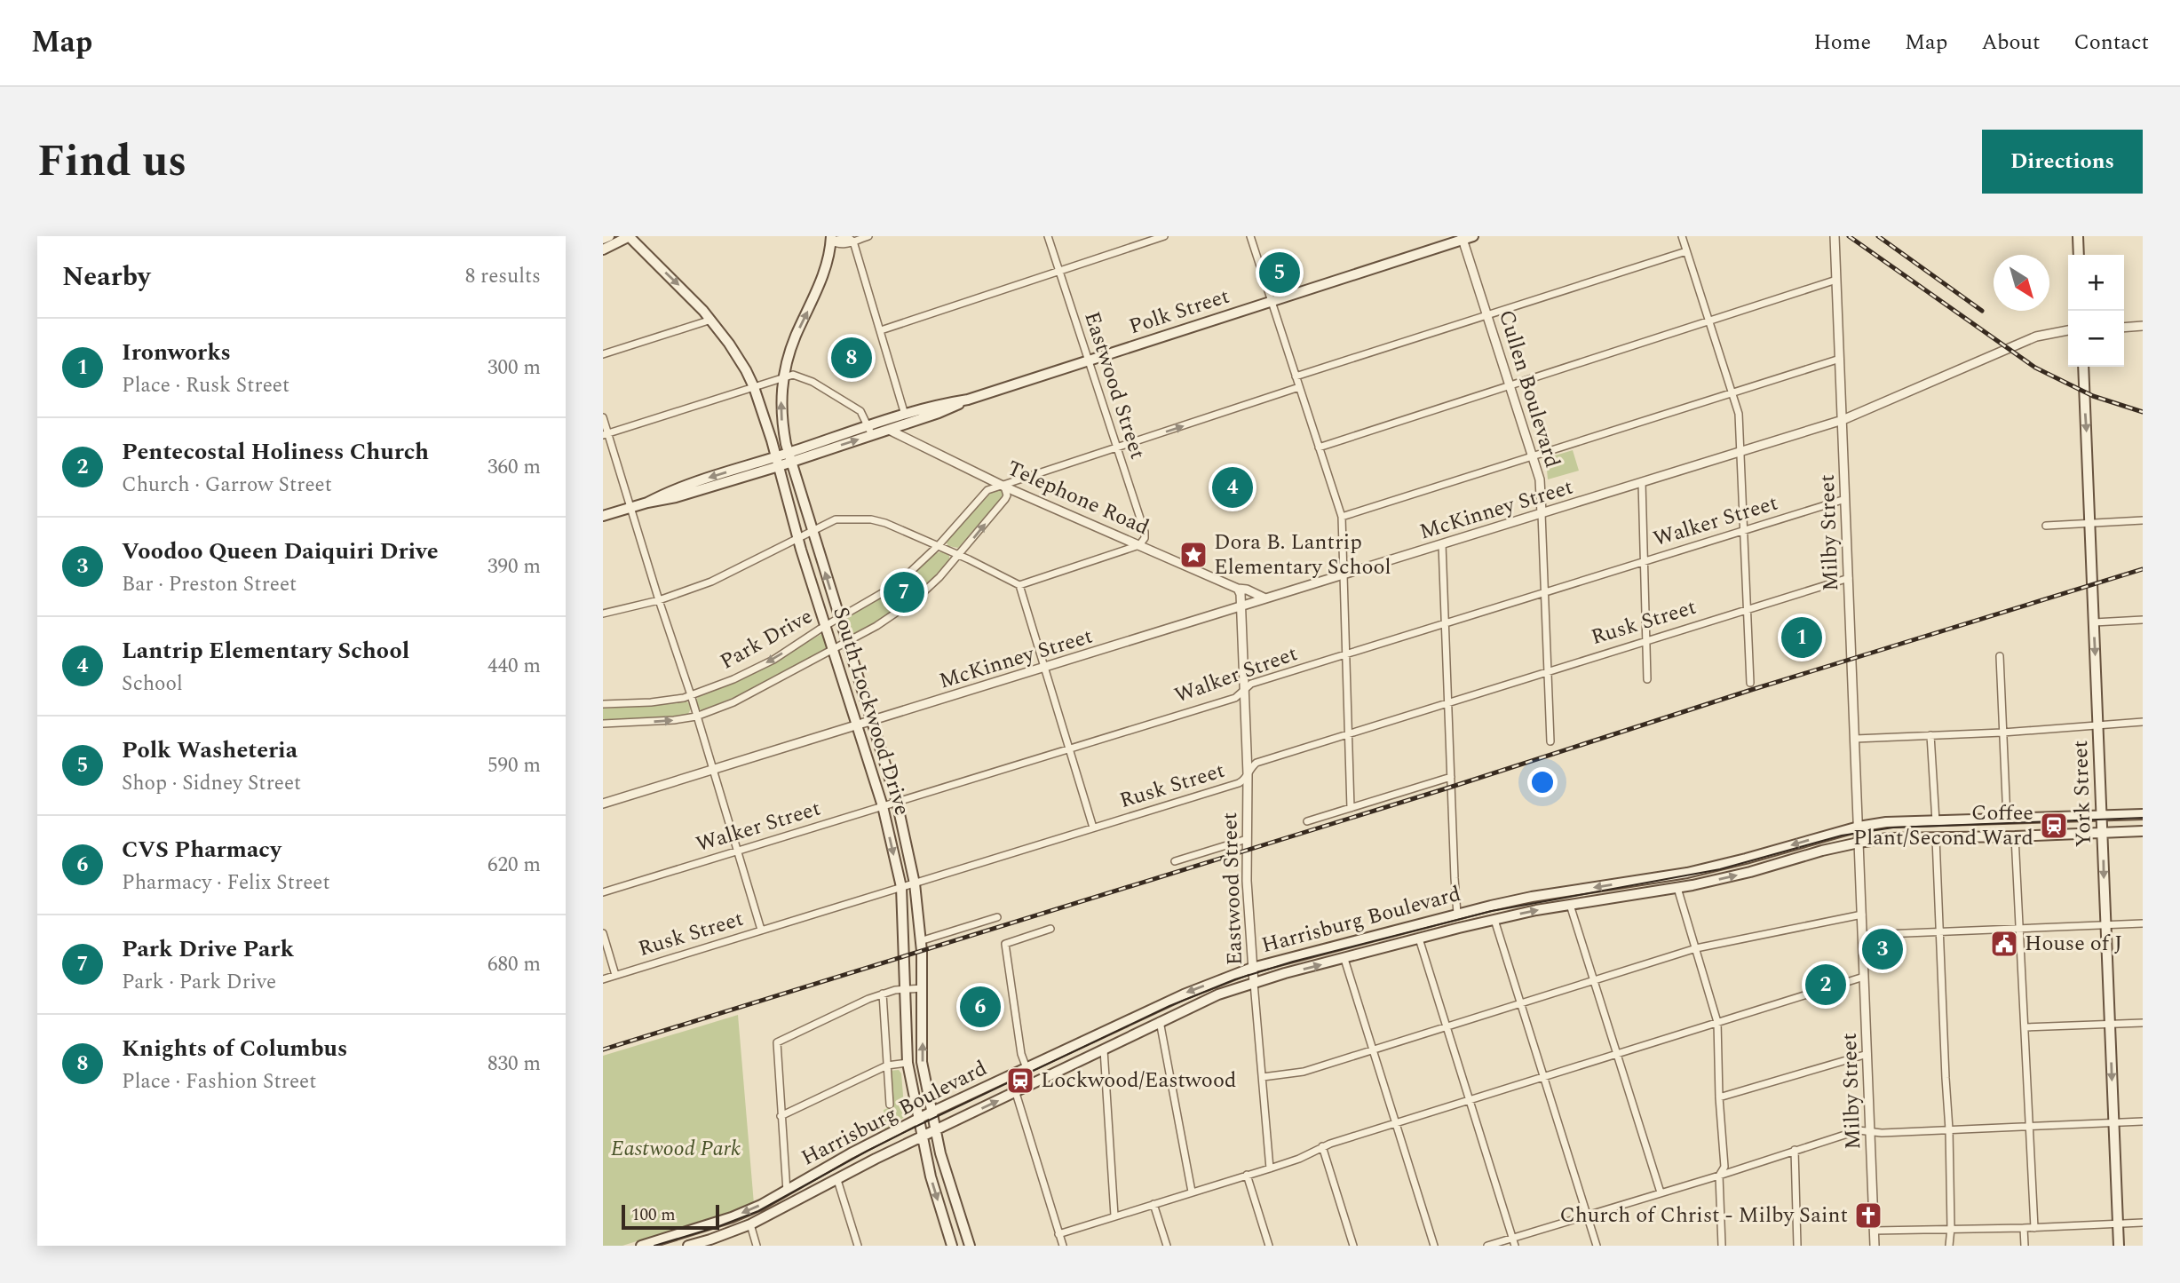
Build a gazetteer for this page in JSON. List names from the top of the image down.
{
  "streets": {
    "main road": [
      "Polk Street",
      "South Lockwood Drive",
      "York Street",
      "Harrisburg Boulevard"
    ],
    "street": [
      "Eastwood Street",
      "Cullen Boulevard",
      "Telephone Road",
      "McKinney Street",
      "Walker Street",
      "Milby Street",
      "Rusk Street",
      "Park Drive"
    ]
  },
  "crossings": [
    ["Polk Street", "Eastwood Street"],
    ["Polk Street", "Cullen Boulevard"],
    ["Polk Street", "Telephone Road"],
    ["Polk Street", "South Lockwood Drive"],
    ["Eastwood Street", "Telephone Road"],
    ["Eastwood Street", "McKinney Street"],
    ["Eastwood Street", "Walker Street"],
    ["Eastwood Street", "Rusk Street"],
    ["Eastwood Street", "Harrisburg Boulevard"],
    ["Cullen Boulevard", "McKinney Street"],
    ["Cullen Boulevard", "Walker Street"],
    ["Cullen Boulevard", "Rusk Street"],
    ["Telephone Road", "McKinney Street"],
    ["Telephone Road", "Park Drive"],
    ["McKinney Street", "Milby Street"],
    ["McKinney Street", "South Lockwood Drive"],
    ["Walker Street", "Milby Street"],
    ["Walker Street", "South Lockwood Drive"],
    ["Milby Street", "Rusk Street"],
    ["Milby Street", "Harrisburg Boulevard"],
    ["Rusk Street", "South Lockwood Drive"],
    ["Park Drive", "South Lockwood Drive"],
    ["South Lockwood Drive", "Harrisburg Boulevard"],
    ["York Street", "Harrisburg Boulevard"]
  ],
  "one_way": ["York Street"],
  "parks": ["Eastwood Park"],
  "places": {
    "place": ["Dora B. Lantrip Elementary School"],
    "station": ["Coffee Plant/Second Ward", "Lockwood/Eastwood"],
    "public building": ["House of J"],
    "church": ["Church of Christ - Milby Saint"]
  },
  "scale_bar": "100 m",
  "north": "bottom right",
  "page": {
    "header": "Map",
    "nav": [
      "Home",
      "Map",
      "About",
      "Contact"
    ],
    "title": "Find us",
    "buttons": "Directions",
    "heading": ["Nearby", "8 results"],
    "pins": [
      "5",
      "8",
      "4",
      "7",
      "1",
      "3",
      "2",
      "6"
    ],
    "map_buttons": ["+", "−"],
    "list": [
      {
        "mark": "1",
        "name": "Ironworks",
        "note": "Place · Rusk Street",
        "value": "300 m"
      },
      {
        "mark": "2",
        "name": "Pentecostal Holiness Church",
        "note": "Church · Garrow Street",
        "value": "360 m"
      },
      {
        "mark": "3",
        "name": "Voodoo Queen Daiquiri Drive",
        "note": "Bar · Preston Street",
        "value": "390 m"
      },
      {
        "mark": "4",
        "name": "Lantrip Elementary School",
        "note": "School",
        "value": "440 m"
      },
      {
        "mark": "5",
        "name": "Polk Washeteria",
        "note": "Shop · Sidney Street",
        "value": "590 m"
      },
      {
        "mark": "6",
        "name": "CVS Pharmacy",
        "note": "Pharmacy · Felix Street",
        "value": "620 m"
      },
      {
        "mark": "7",
        "name": "Park Drive Park",
        "note": "Park · Park Drive",
        "value": "680 m"
      },
      {
        "mark": "8",
        "name": "Knights of Columbus",
        "note": "Place · Fashion Street",
        "value": "830 m"
      }
    ],
    "scale": "100 m"
  }
}
